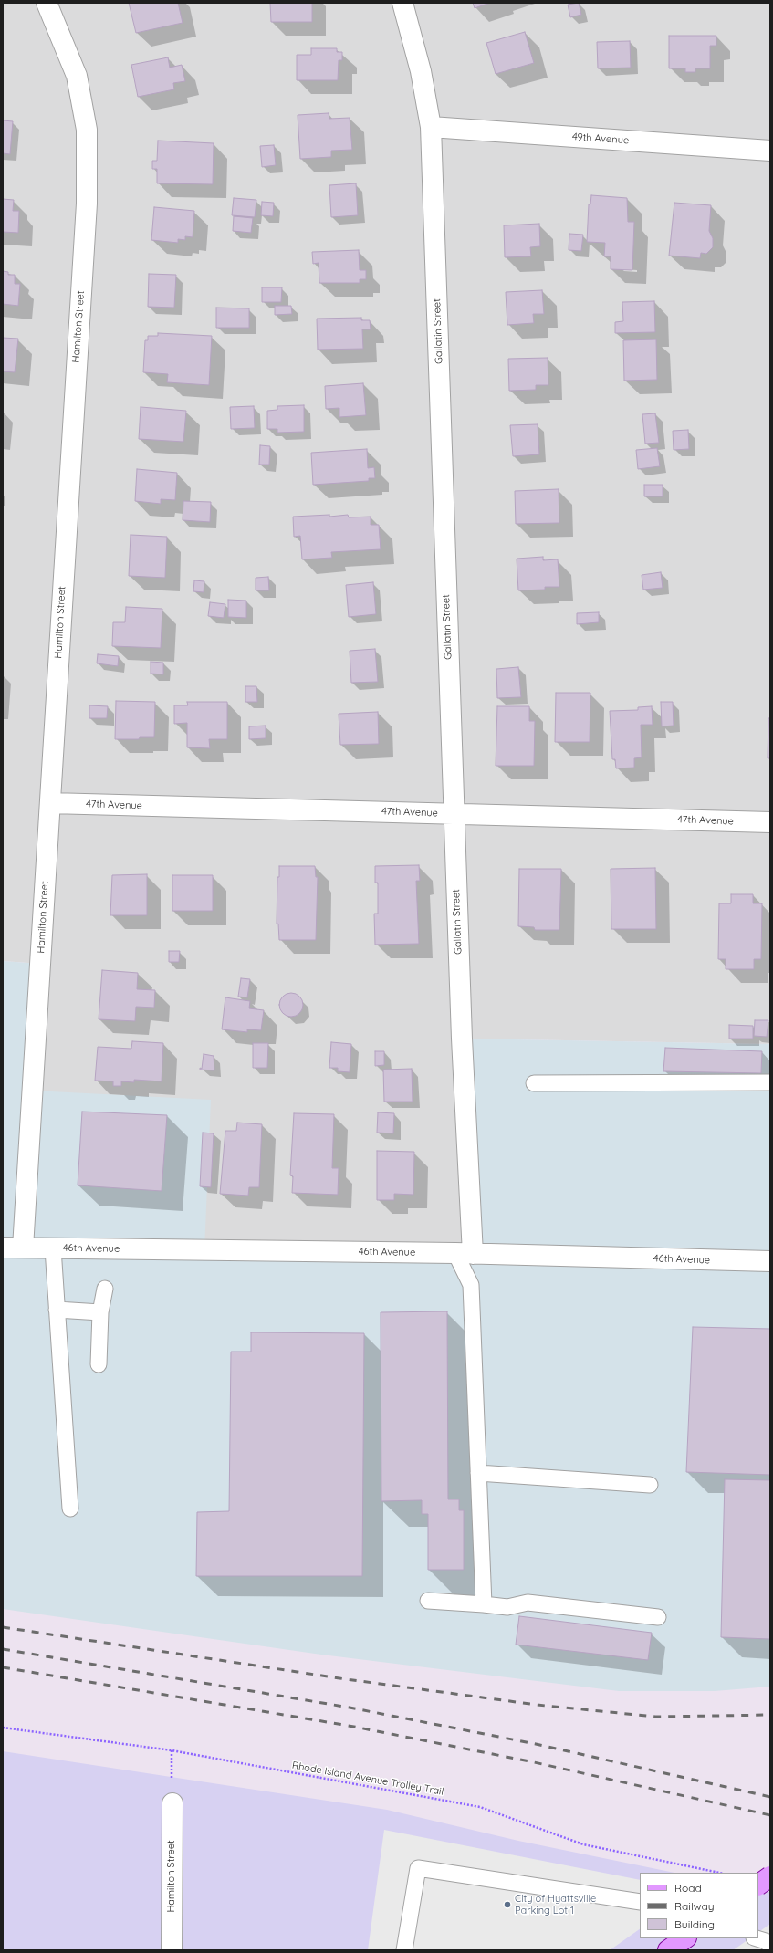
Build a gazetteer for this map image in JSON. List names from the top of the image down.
{
  "streets": {
    "street": [
      "49th Avenue",
      "Hamilton Street",
      "Gallatin Street",
      "47th Avenue",
      "46th Avenue"
    ],
    "path": ["Rhode Island Avenue Trolley Trail"]
  },
  "crossings": [
    ["49th Avenue", "Gallatin Street"],
    ["Hamilton Street", "47th Avenue"],
    ["Hamilton Street", "46th Avenue"],
    ["Gallatin Street", "47th Avenue"],
    ["Gallatin Street", "46th Avenue"]
  ],
  "places": ["City of Hyattsville Parking Lot 1"],
  "legend": ["Road", "Railway", "Building"]
}
